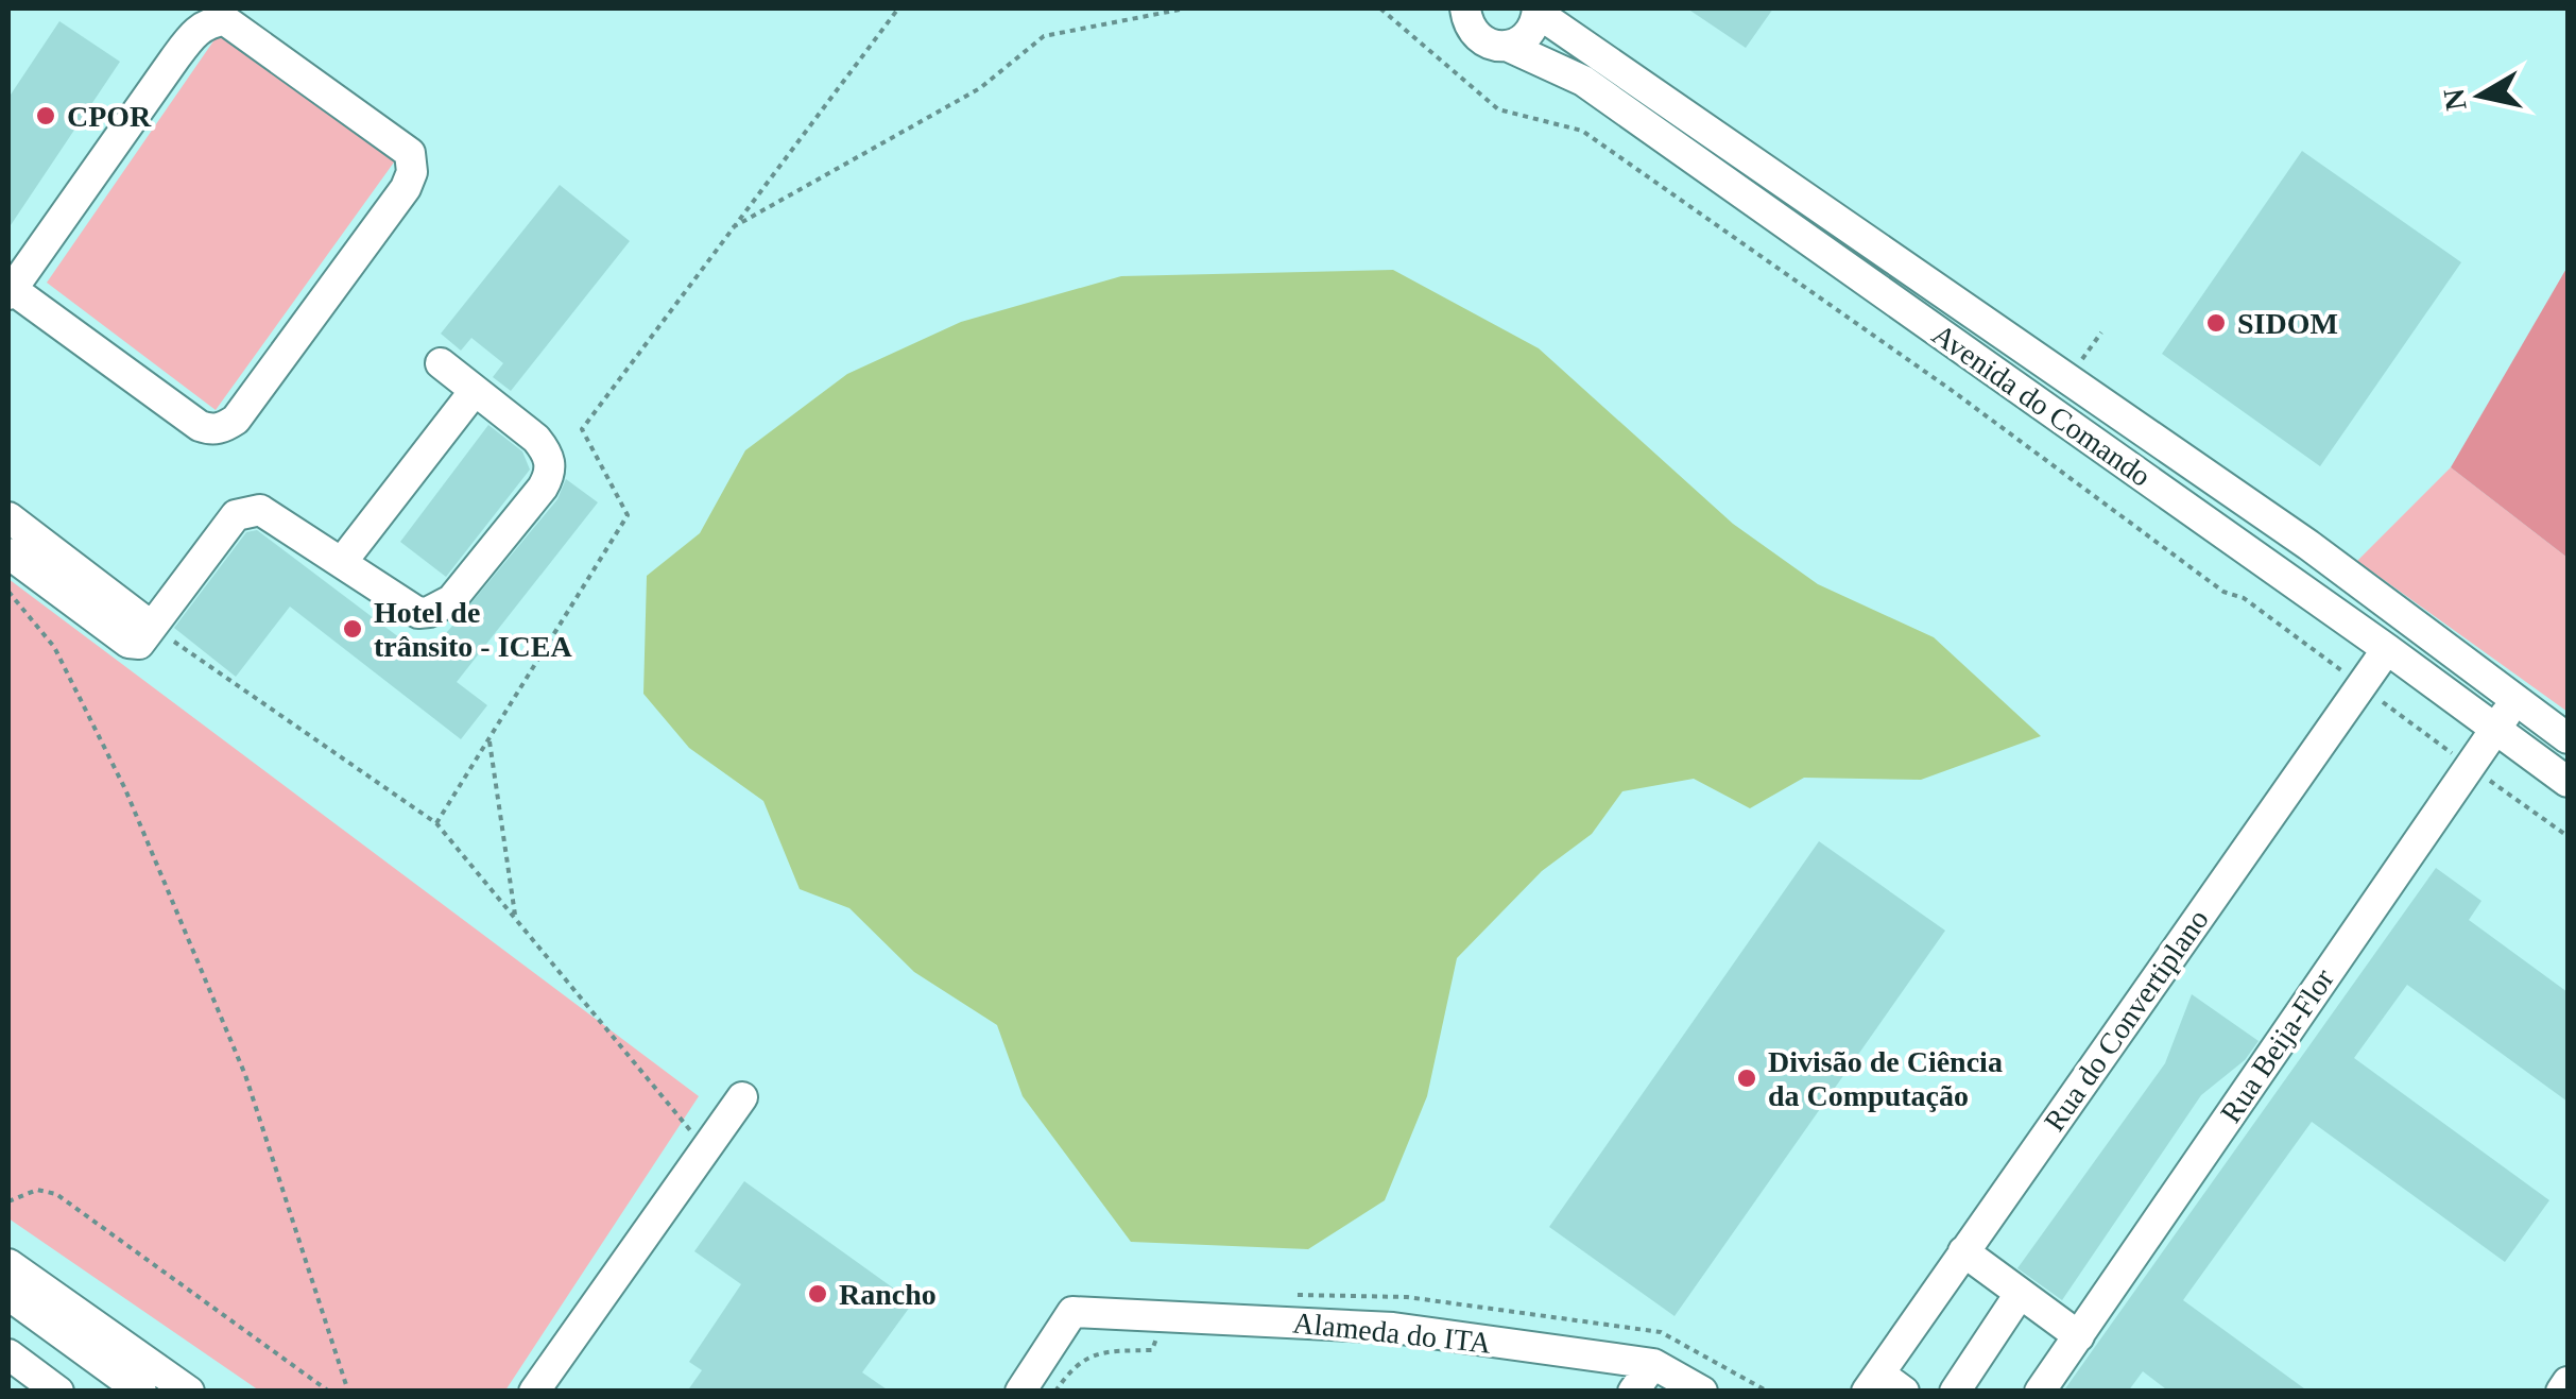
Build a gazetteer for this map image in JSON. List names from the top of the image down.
{
  "streets": {
    "lane": [
      "Avenida do Comando",
      "Rua do Convertiplano",
      "Rua Beija-Flor",
      "Alameda do ITA"
    ]
  },
  "crossings": [
    ["Avenida do Comando", "Rua do Convertiplano"],
    ["Avenida do Comando", "Rua Beija-Flor"]
  ],
  "places": [
    "CPOR",
    "SIDOM",
    "Hotel de trânsito - ICEA",
    "Divisão de Ciência da Computação",
    "Rancho"
  ],
  "north": "left"
}
